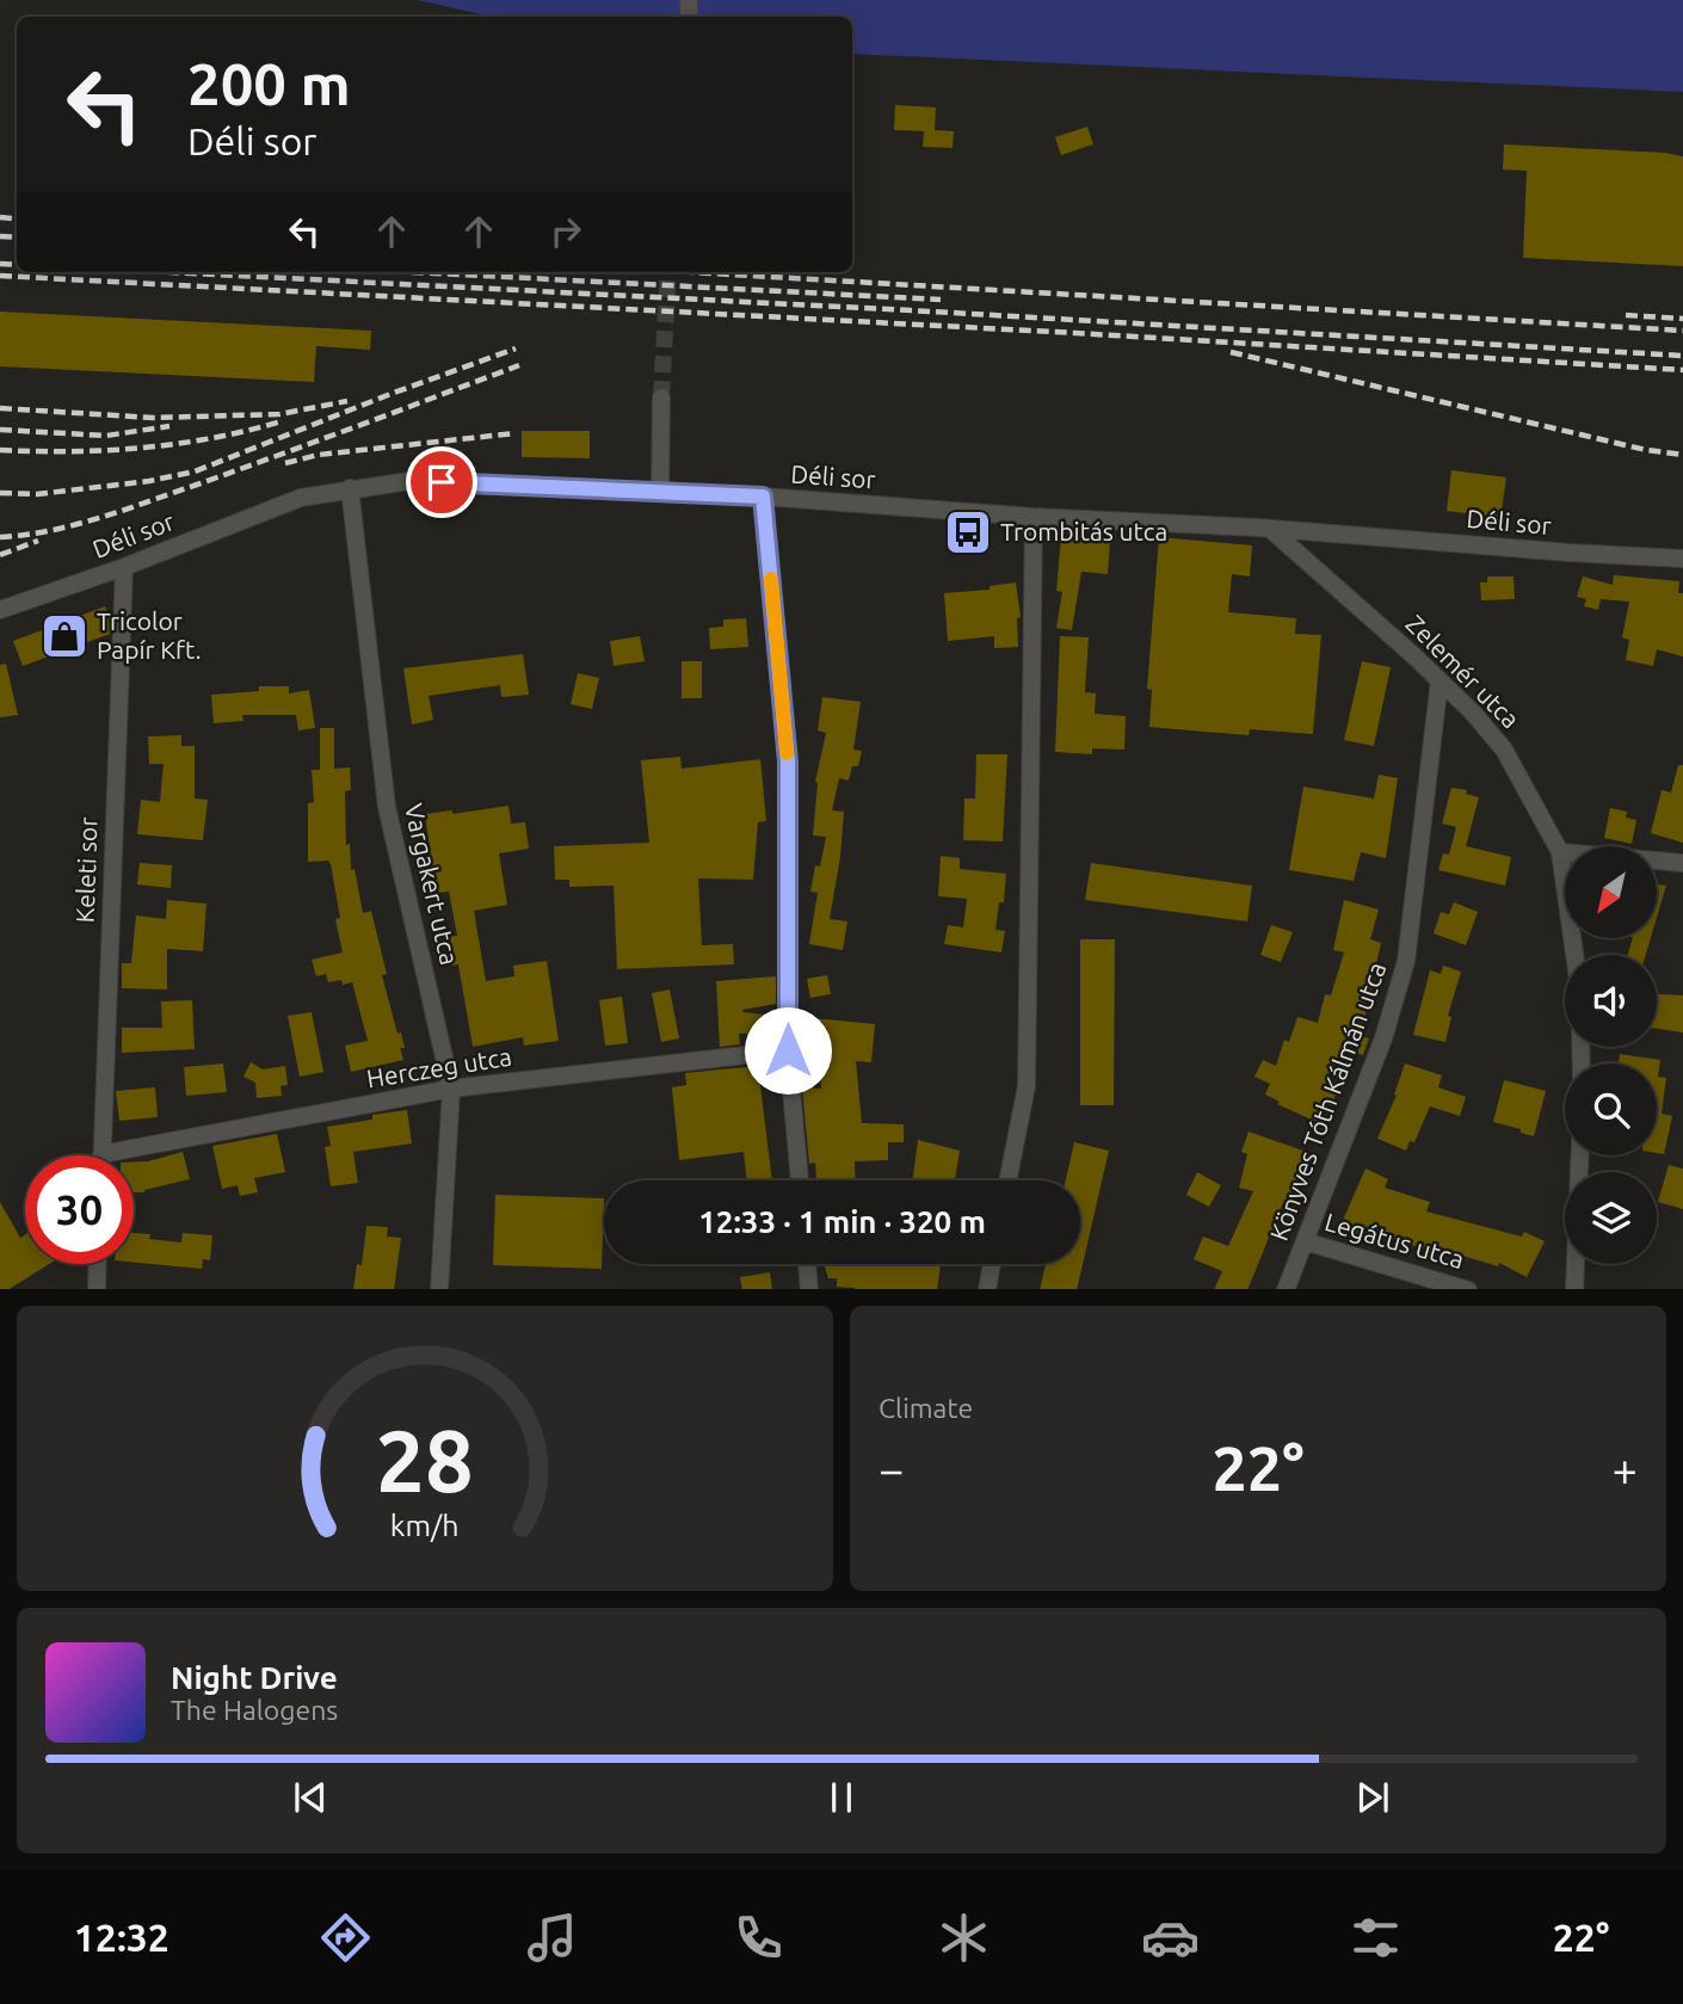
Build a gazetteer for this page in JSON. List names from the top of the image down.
{
  "streets": {
    "street": [
      "Déli sor",
      "Zelemér utca",
      "Keleti sor",
      "Vargakert utca",
      "Herczeg utca",
      "Könyves Tóth Kálmán utca",
      "Legátus utca"
    ]
  },
  "crossings": [
    ["Déli sor", "Zelemér utca"],
    ["Déli sor", "Keleti sor"],
    ["Déli sor", "Vargakert utca"],
    ["Zelemér utca", "Könyves Tóth Kálmán utca"],
    ["Keleti sor", "Herczeg utca"],
    ["Vargakert utca", "Herczeg utca"],
    ["Könyves Tóth Kálmán utca", "Legátus utca"]
  ],
  "places": {
    "bus stop": ["Trombitás utca"],
    "shop": ["Tricolor Papír Kft."]
  },
  "north": "bottom left",
  "page": {
    "turn": ["200 m", "Déli sor"],
    "limit": "30",
    "trip": "12:33 · 1 min · 320 m",
    "tile": "Climate",
    "heat": ["−", "22°", "+"],
    "song": ["Night Drive", "The Halogens"],
    "tabs": ["12:32", "22°"],
    "gauge": ["28", "km/h"]
  }
}
